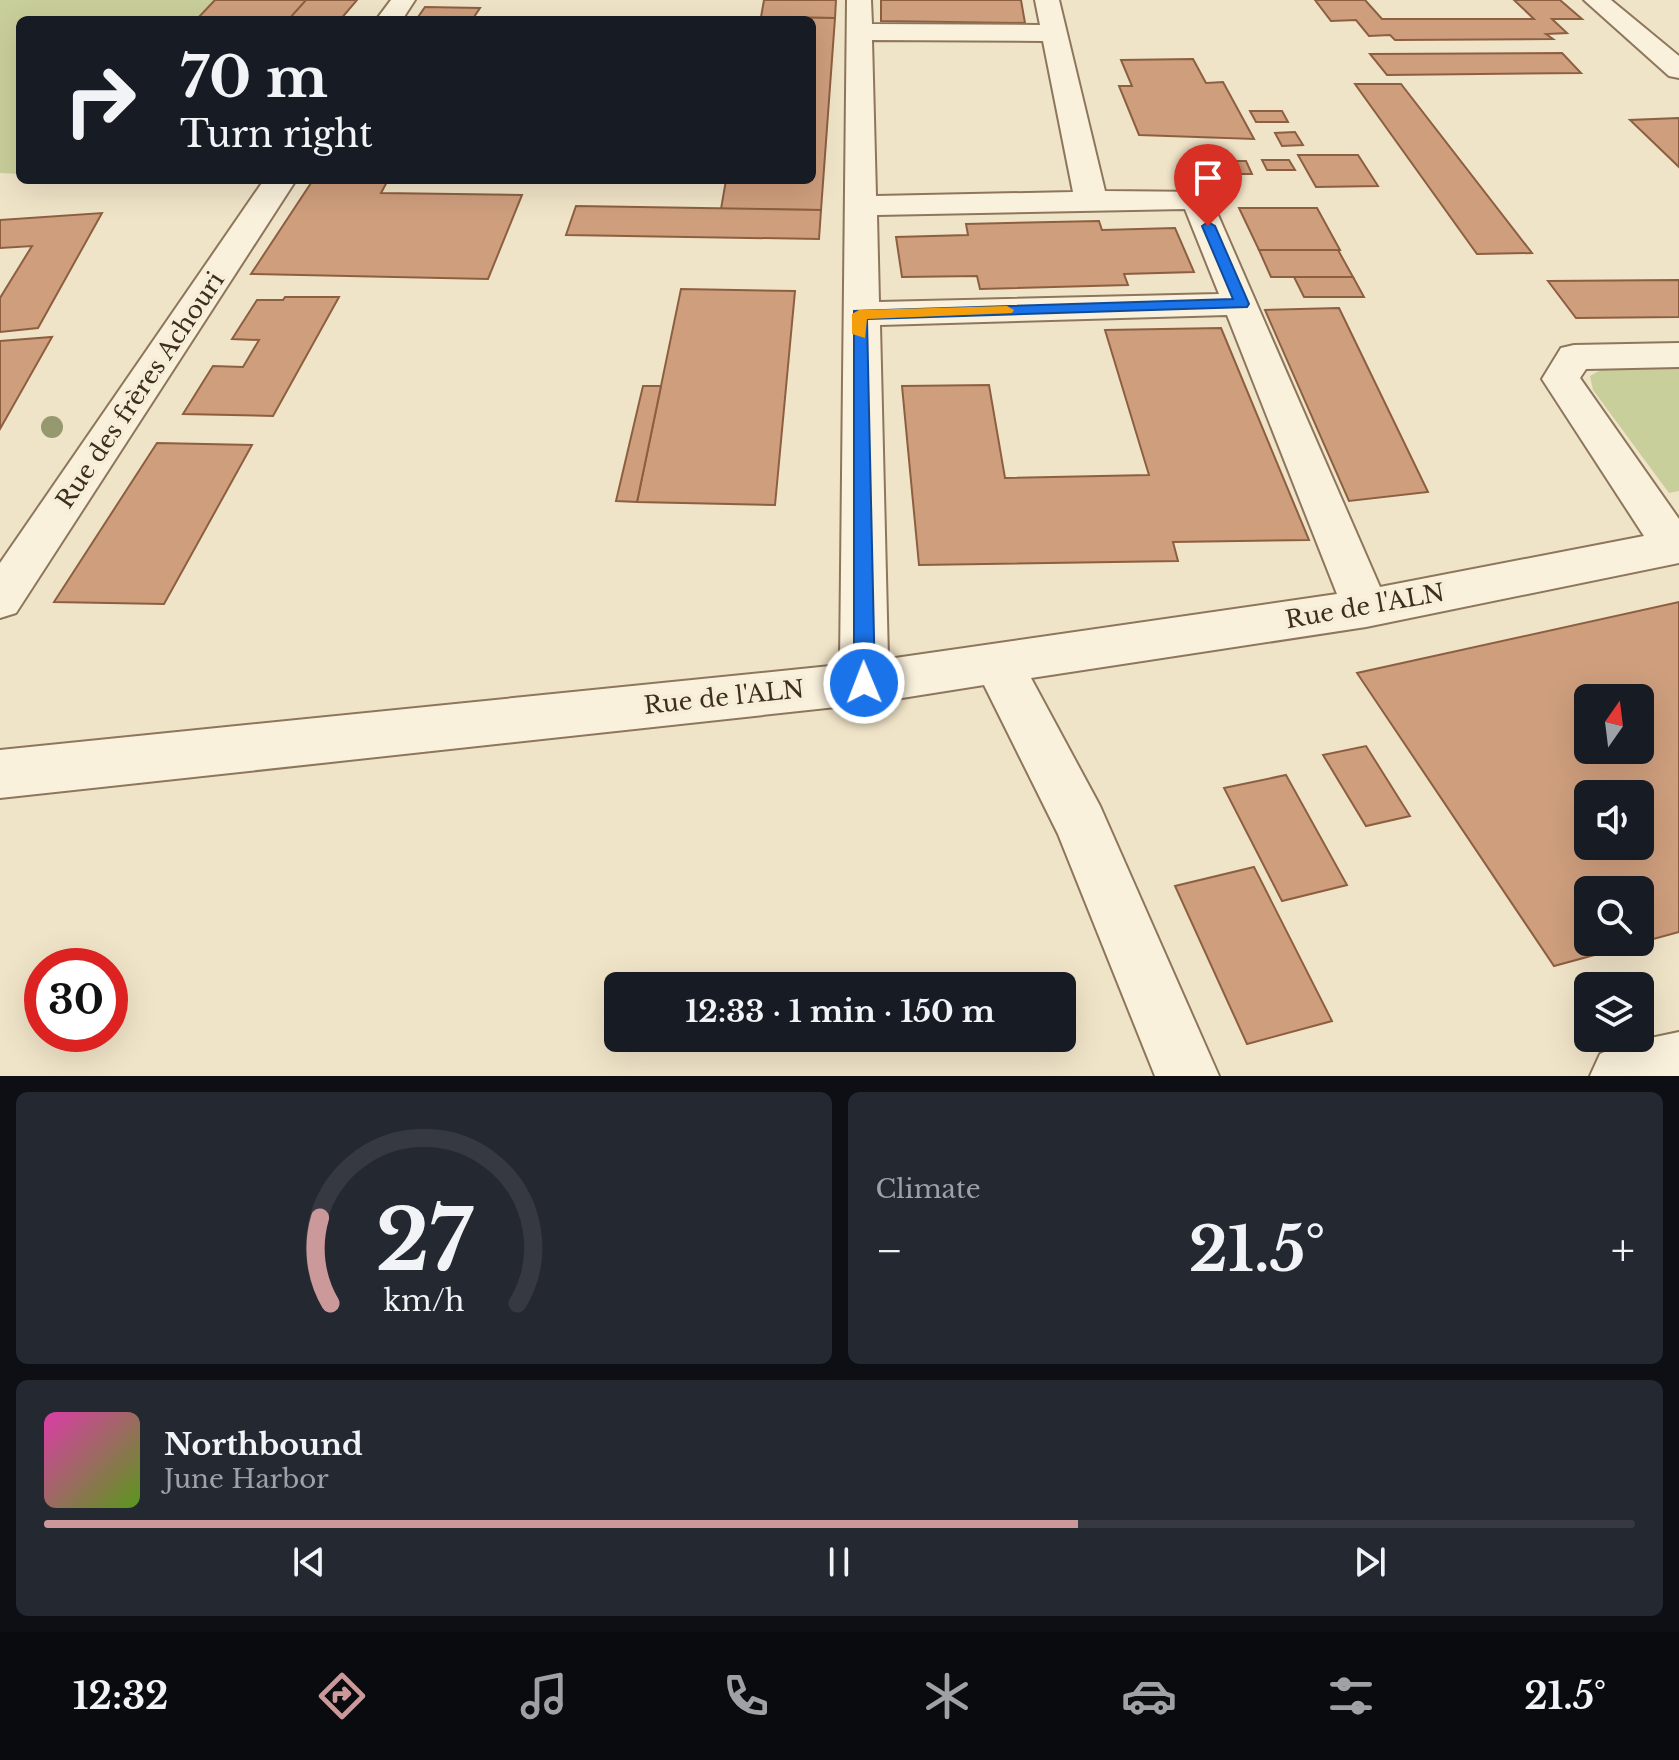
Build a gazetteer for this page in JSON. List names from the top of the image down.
{
  "streets": {
    "street": ["Rue des frères Achouri", "Rue de l'ALN"]
  },
  "north": "top",
  "page": {
    "turn": ["70 m", "Turn right"],
    "limit": "30",
    "trip": "12:33 · 1 min · 150 m",
    "tile": "Climate",
    "heat": ["−", "21.5°", "+"],
    "song": ["Northbound", "June Harbor"],
    "tabs": ["12:32", "21.5°"],
    "gauge": ["27", "km/h"]
  }
}
